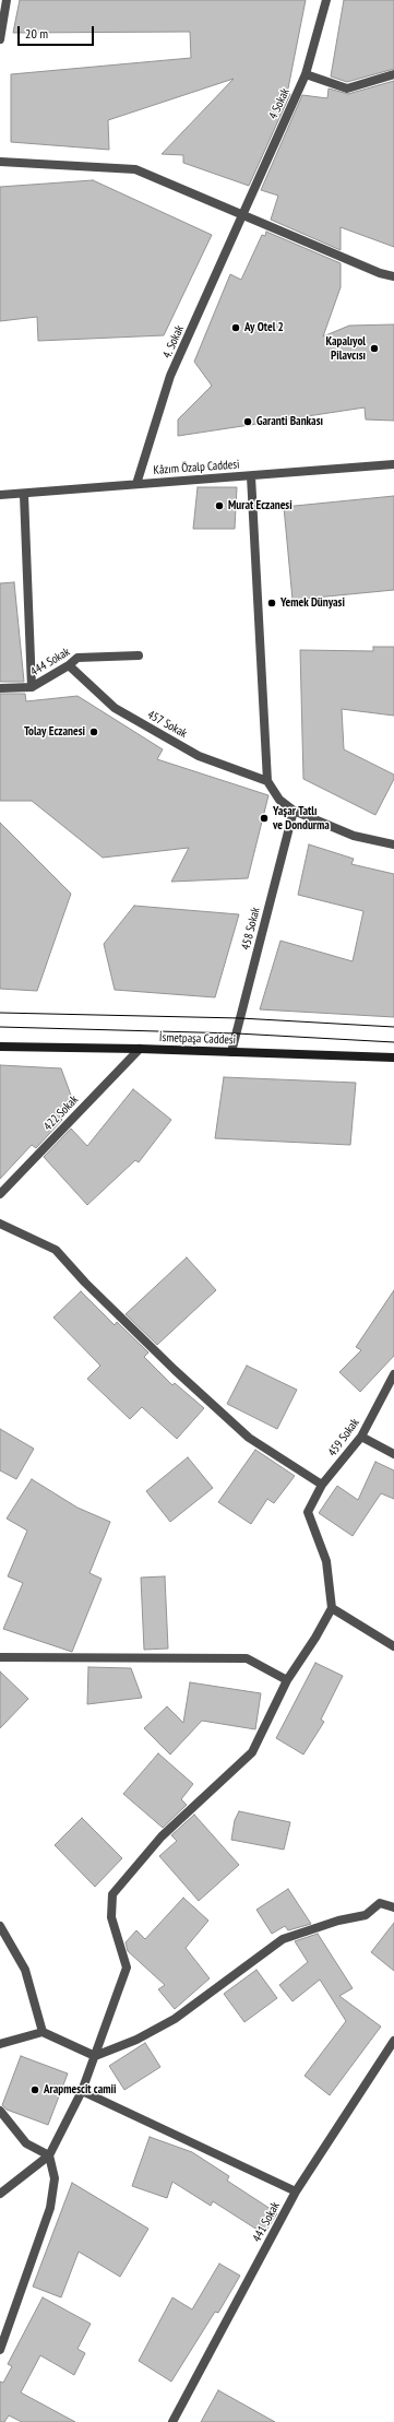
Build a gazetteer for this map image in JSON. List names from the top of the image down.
{
  "streets": {
    "street": [
      "4 Sokak",
      "4. Sokak",
      "Kâzım Özalp Caddesi",
      "444 Sokak",
      "457 Sokak",
      "458 Sokak",
      "İsmetpaşa Caddesi",
      "422 Sokak",
      "459 Sokak",
      "441 Sokak"
    ]
  },
  "crossings": [
    ["4 Sokak", "4. Sokak"],
    ["4. Sokak", "Kâzım Özalp Caddesi"],
    ["444 Sokak", "457 Sokak"],
    ["458 Sokak", "İsmetpaşa Caddesi"],
    ["İsmetpaşa Caddesi", "422 Sokak"]
  ],
  "places": [
    "Ay Otel 2",
    "Kapalıyol Pilavcısı",
    "Garanti Bankası",
    "Murat Eczanesi",
    "Yemek Dünyasi",
    "Tolay Eczanesi",
    "Yaşar Tatlı ve Dondurma",
    "Arapmescit camii"
  ],
  "scale_bar": "20 m"
}
